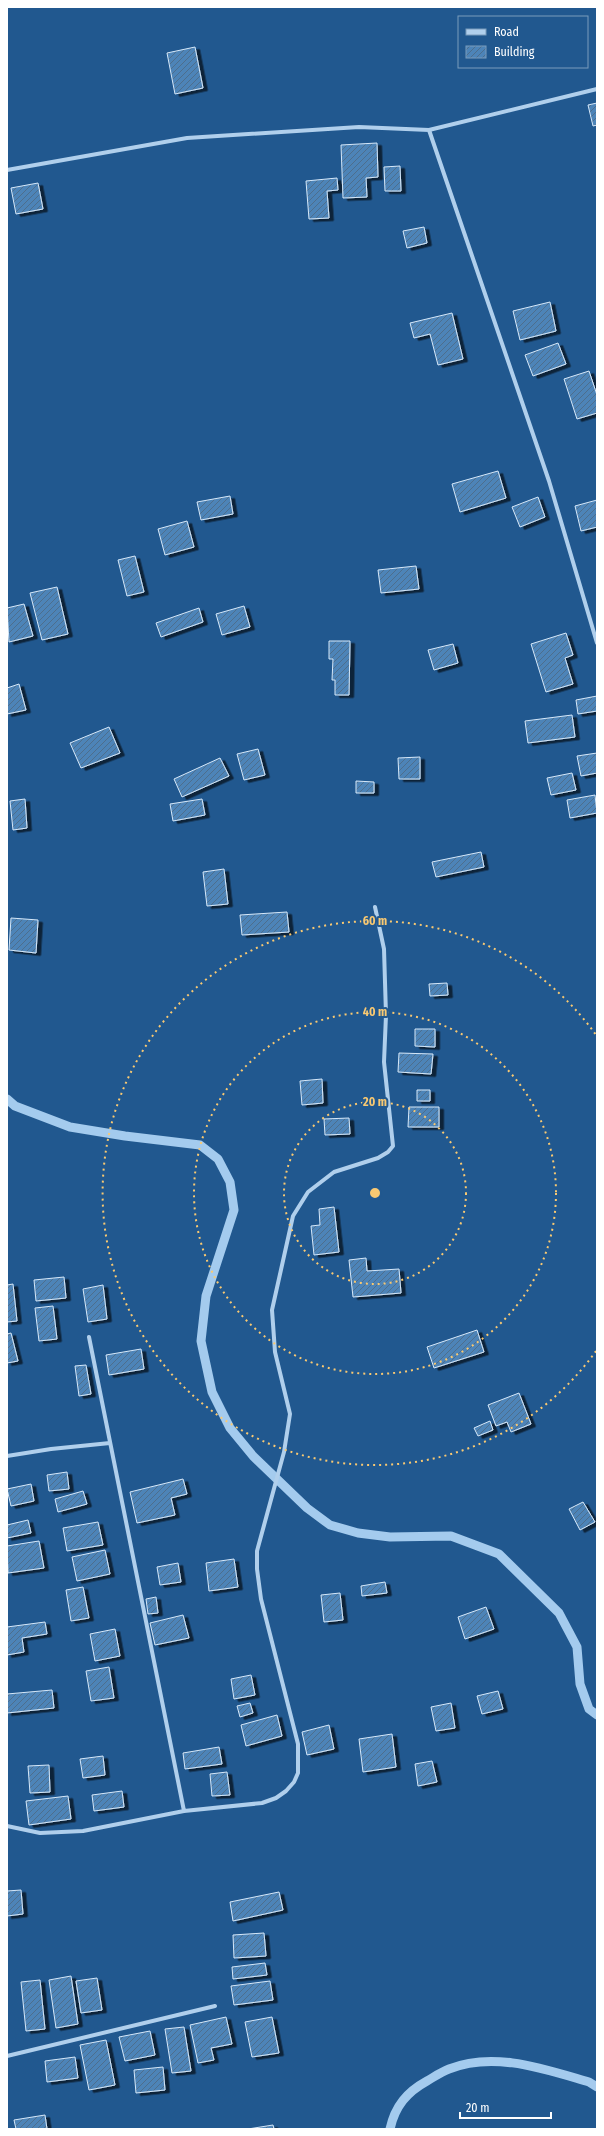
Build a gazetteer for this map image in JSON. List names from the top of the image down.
{
  "legend": ["Road", "Building"],
  "scale_bar": "20 m",
  "rings": ["60 m", "40 m", "20 m"]
}
